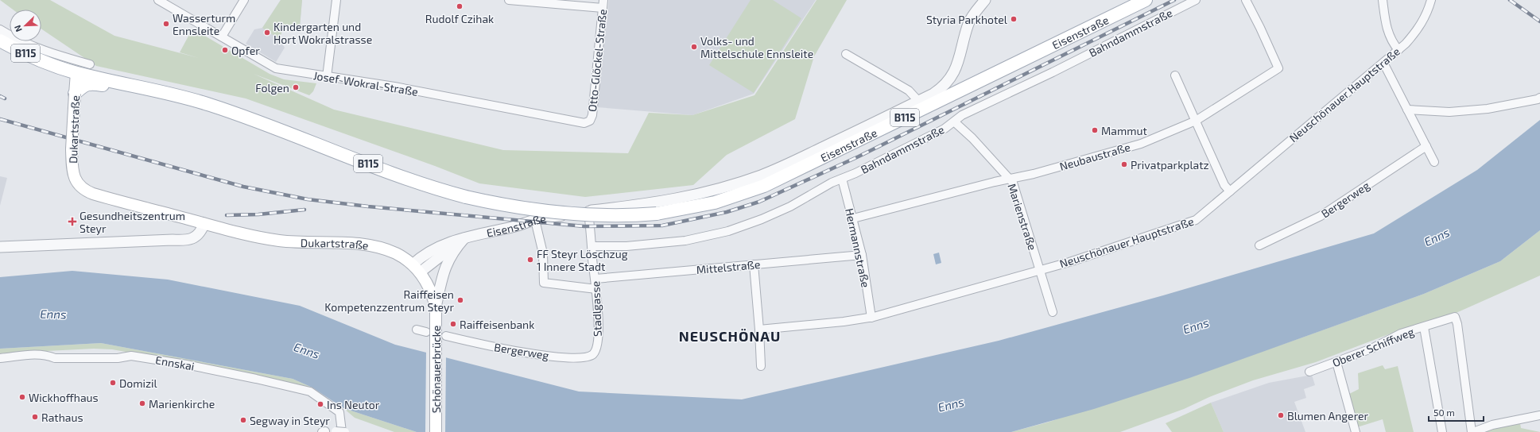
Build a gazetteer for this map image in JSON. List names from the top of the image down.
{
  "streets": {
    "main road": [
      "Eisenstraße",
      "B115",
      "Dukartstraße",
      "Schönauerbrücke"
    ],
    "street": [
      "Bahndammstraße",
      "Otto-Glöckel-Straße",
      "Josef-Wokral-Straße",
      "Neuschönauer Hauptstraße",
      "Neubaustraße",
      "Bergerweg",
      "Marienstraße",
      "Hermannstraße",
      "Mittelstraße",
      "Stadlgasse",
      "Oberer Schiffweg",
      "Ennskai"
    ]
  },
  "crossings": [
    ["Eisenstraße", "B115"],
    ["Eisenstraße", "Dukartstraße"],
    ["Eisenstraße", "Stadlgasse"],
    ["Bahndammstraße", "Marienstraße"],
    ["Bahndammstraße", "Hermannstraße"],
    ["Bahndammstraße", "Stadlgasse"],
    ["B115", "Dukartstraße"],
    ["Otto-Glöckel-Straße", "Josef-Wokral-Straße"],
    ["Neuschönauer Hauptstraße", "Marienstraße"],
    ["Neuschönauer Hauptstraße", "Hermannstraße"],
    ["Dukartstraße", "Schönauerbrücke"],
    ["Neubaustraße", "Marienstraße"],
    ["Neubaustraße", "Hermannstraße"],
    ["Bergerweg", "Stadlgasse"],
    ["Hermannstraße", "Mittelstraße"],
    ["Mittelstraße", "Stadlgasse"]
  ],
  "districts": ["NEUSCHÖNAU"],
  "water": ["Enns"],
  "places": {
    "other": [
      "Rudolf Czihak",
      "Styria Parkhotel",
      "Wasserturm Ennsleite",
      "Kindergarten und Hort Wokralstrasse",
      "Volks- und Mittelschule Ennsleite",
      "Opfer",
      "Folgen",
      "Mammut",
      "Privatparkplatz",
      "FF Steyr Löschzug 1 Innere Stadt",
      "Raiffeisen Kompetenzzentrum Steyr",
      "Raiffeisenbank",
      "Domizil",
      "Wickhoffhaus",
      "Marienkirche",
      "Ins Neutor",
      "Blumen Angerer",
      "Rathaus",
      "Segway in Steyr"
    ],
    "health": ["Gesundheitszentrum Steyr"]
  },
  "scale_bar": "50 m",
  "north": "bottom left"
}
